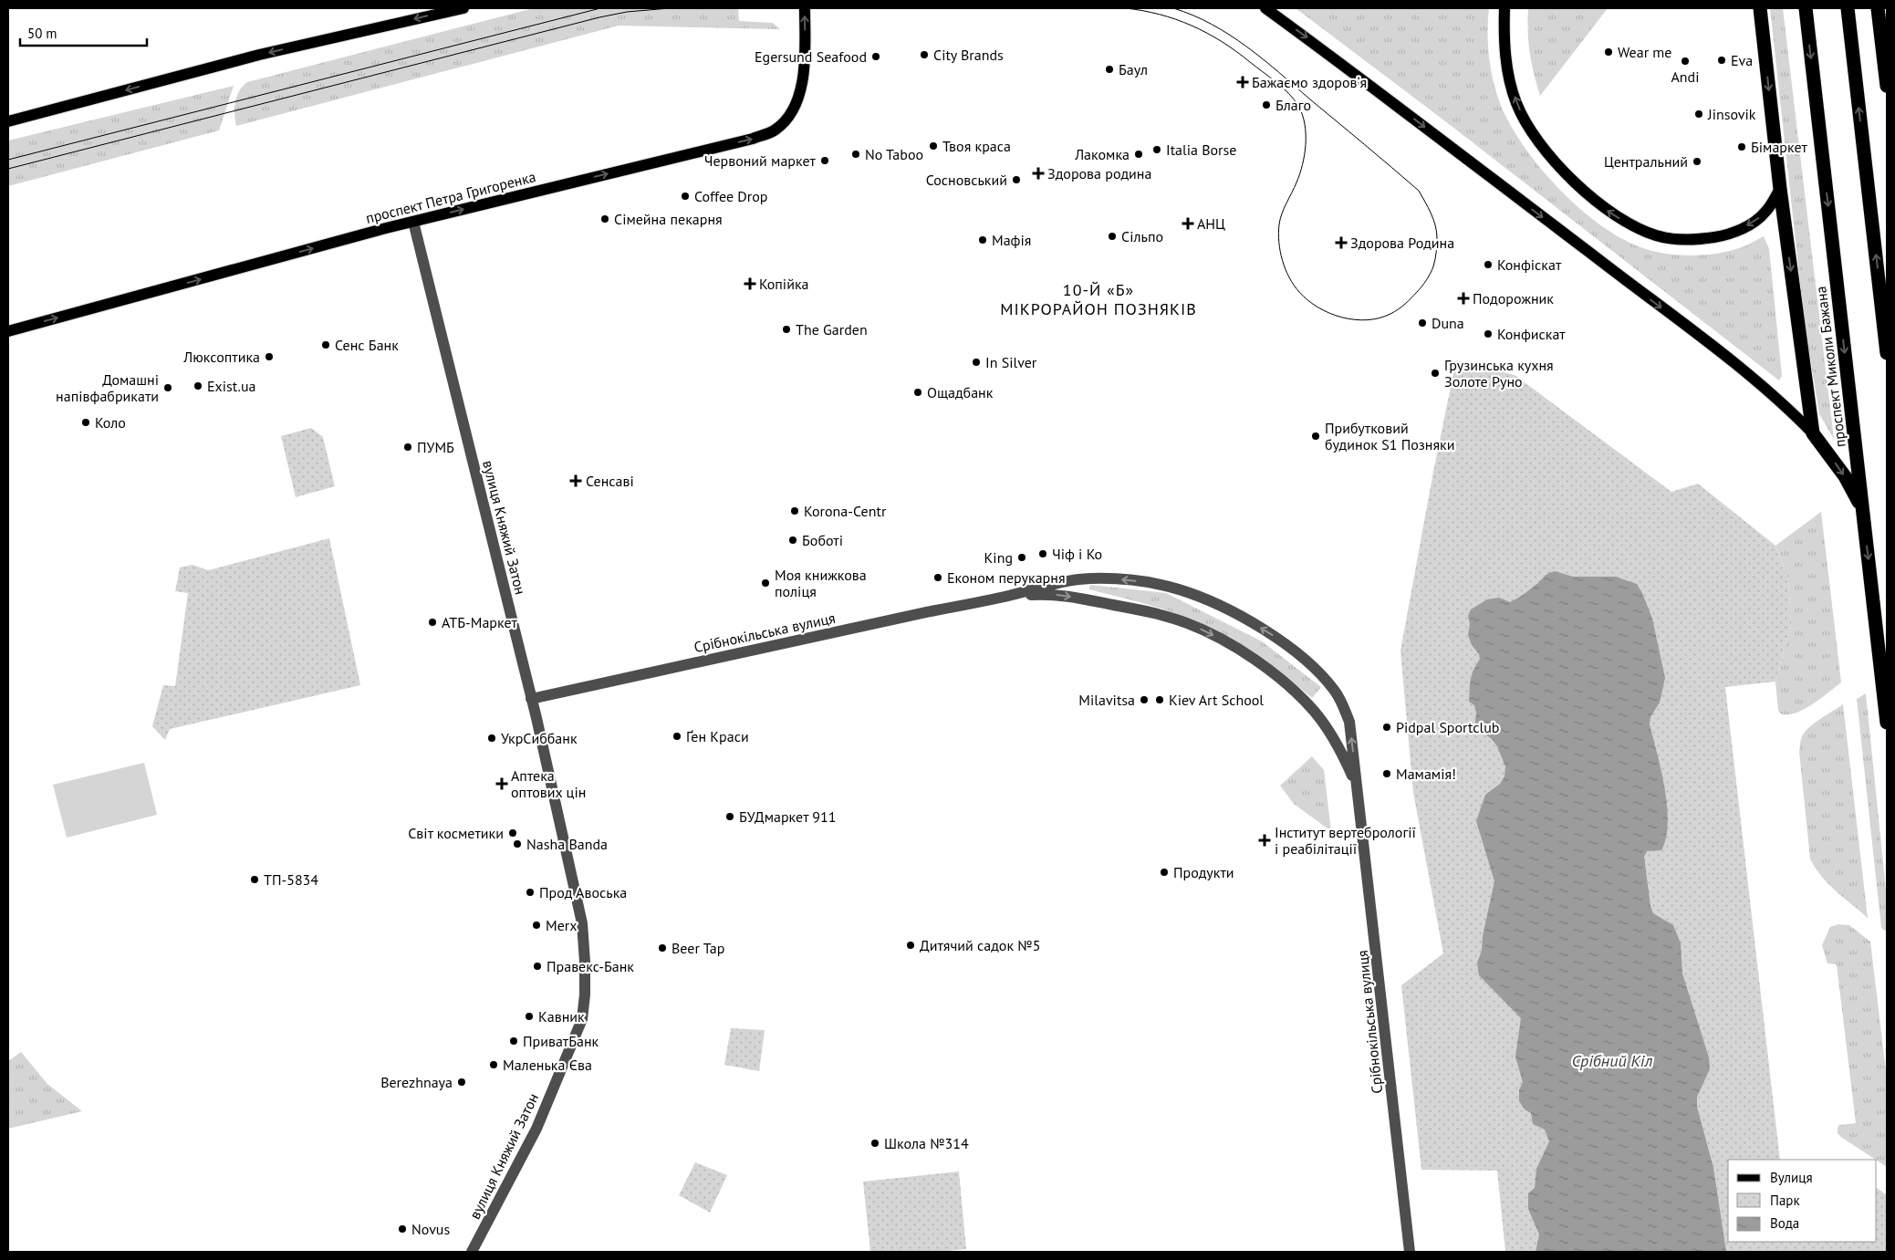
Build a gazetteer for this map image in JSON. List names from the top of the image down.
{
  "streets": {
    "highway": ["проспект Миколи Бажана"],
    "main road": ["проспект Петра Григоренка"],
    "street": ["вулиця Княжий Затон", "Срібнокільська вулиця"]
  },
  "crossings": [
    ["проспект Петра Григоренка", "вулиця Княжий Затон"],
    ["вулиця Княжий Затон", "Срібнокільська вулиця"]
  ],
  "one_way": ["проспект Петра Григоренка"],
  "districts": ["10-Й «Б» МІКРОРАЙОН ПОЗНЯКІВ"],
  "water": ["Срібний Кіл"],
  "places": {
    "other": [
      "Wear me",
      "City Brands",
      "Egersund Seafood",
      "Eva",
      "Andi",
      "Баул",
      "Благо",
      "Jinsovik",
      "Твоя краса",
      "Бімаркет",
      "Italia Borse",
      "No Taboo",
      "Лакомка",
      "Червоний маркет",
      "Центральний",
      "Сосновський",
      "Coffee Drop",
      "Сімейна пекарня",
      "Сільпо",
      "Мафія",
      "Конфіскат",
      "Duna",
      "The Garden",
      "Конфискат",
      "Сенс Банк",
      "Люксоптика",
      "In Silver",
      "Грузинська кухня Золоте Руно",
      "Exist.ua",
      "Домашні напівфабрикати",
      "Ощадбанк",
      "Коло",
      "Прибутковий будинок S1 Позняки",
      "ПУМБ",
      "Korona-Centr",
      "Боботі",
      "Чіф і Ко",
      "King",
      "Економ перукарня",
      "Моя книжкова поліця",
      "АТБ-Маркет",
      "Milavitsa",
      "Kiev Art School",
      "Pidpal Sportclub",
      "Ґен Краси",
      "УкрСиббанк",
      "Мамамія!",
      "БУДмаркет 911",
      "Світ косметики",
      "Nasha Banda",
      "Продукти",
      "ТП-5834",
      "Прод Авоська",
      "Merx",
      "Дитячий садок №5",
      "Beer Tap",
      "Правекс-Банк",
      "Кавник",
      "ПриватБанк",
      "Маленька Єва",
      "Berezhnaya",
      "Школа №314",
      "Novus"
    ],
    "health": [
      "Бажаємо здоровʼя",
      "Здорова родина",
      "АНЦ",
      "Здорова Родина",
      "Копійка",
      "Подорожник",
      "Сенсаві",
      "Аптека оптових цін",
      "Інститут вертебрології і реабілітації"
    ]
  },
  "legend": ["Вулиця", "Парк", "Вода"],
  "scale_bar": "50 m"
}
